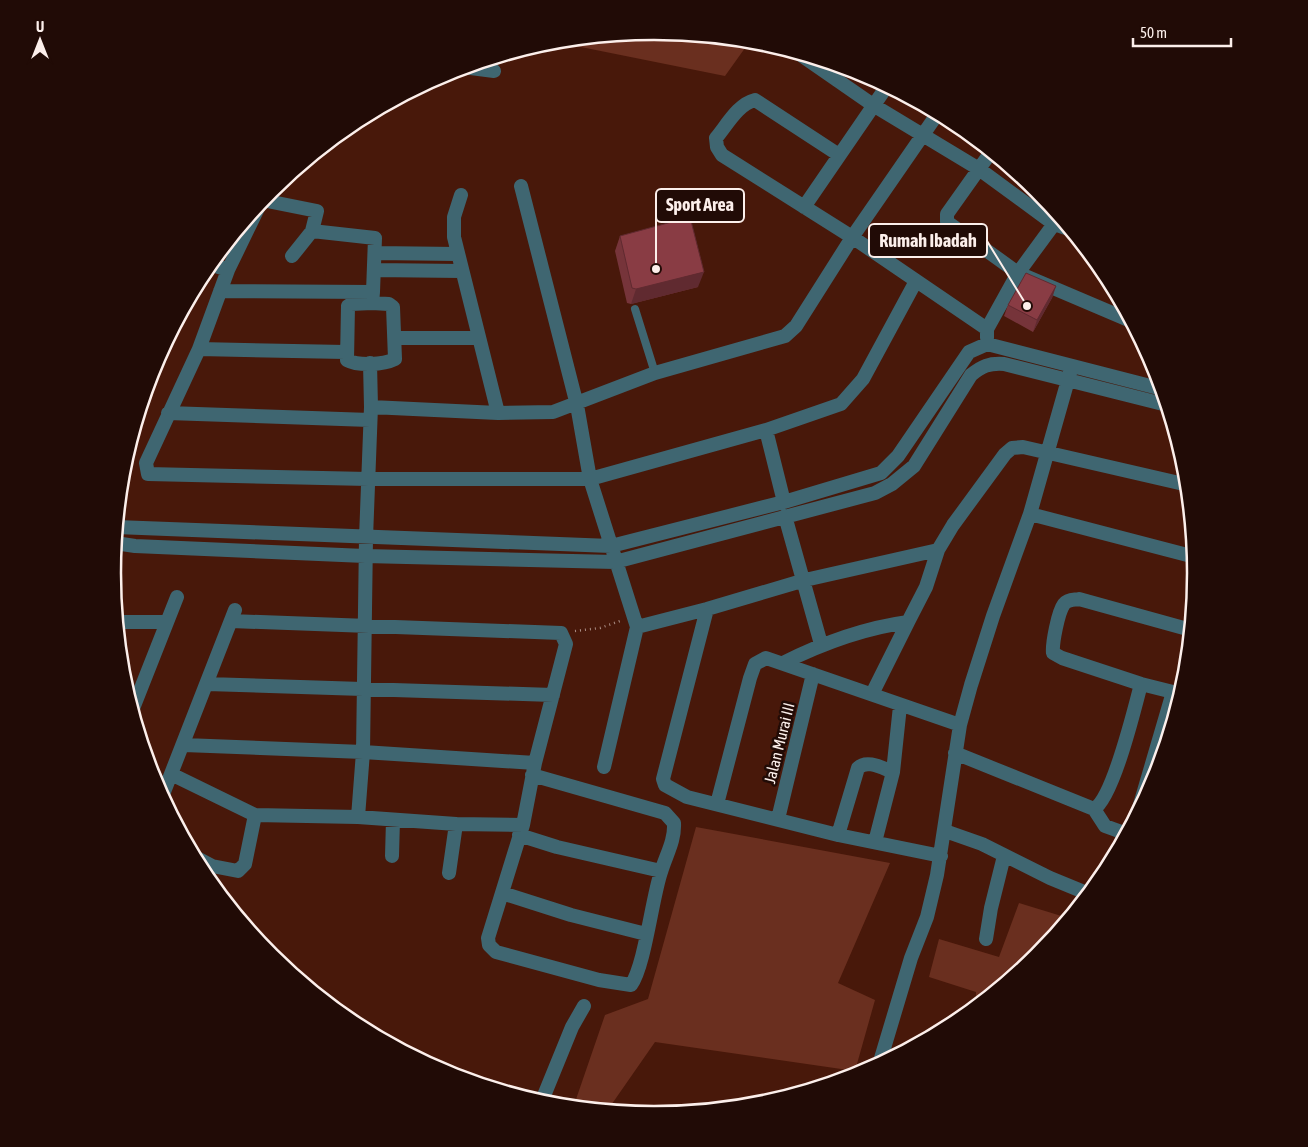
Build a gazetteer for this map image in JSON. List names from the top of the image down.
{
  "streets": {
    "street": ["Jalan Murai III"]
  },
  "places": ["Sport Area", "Rumah Ibadah"],
  "scale_bar": "50 m",
  "north": "top"
}
